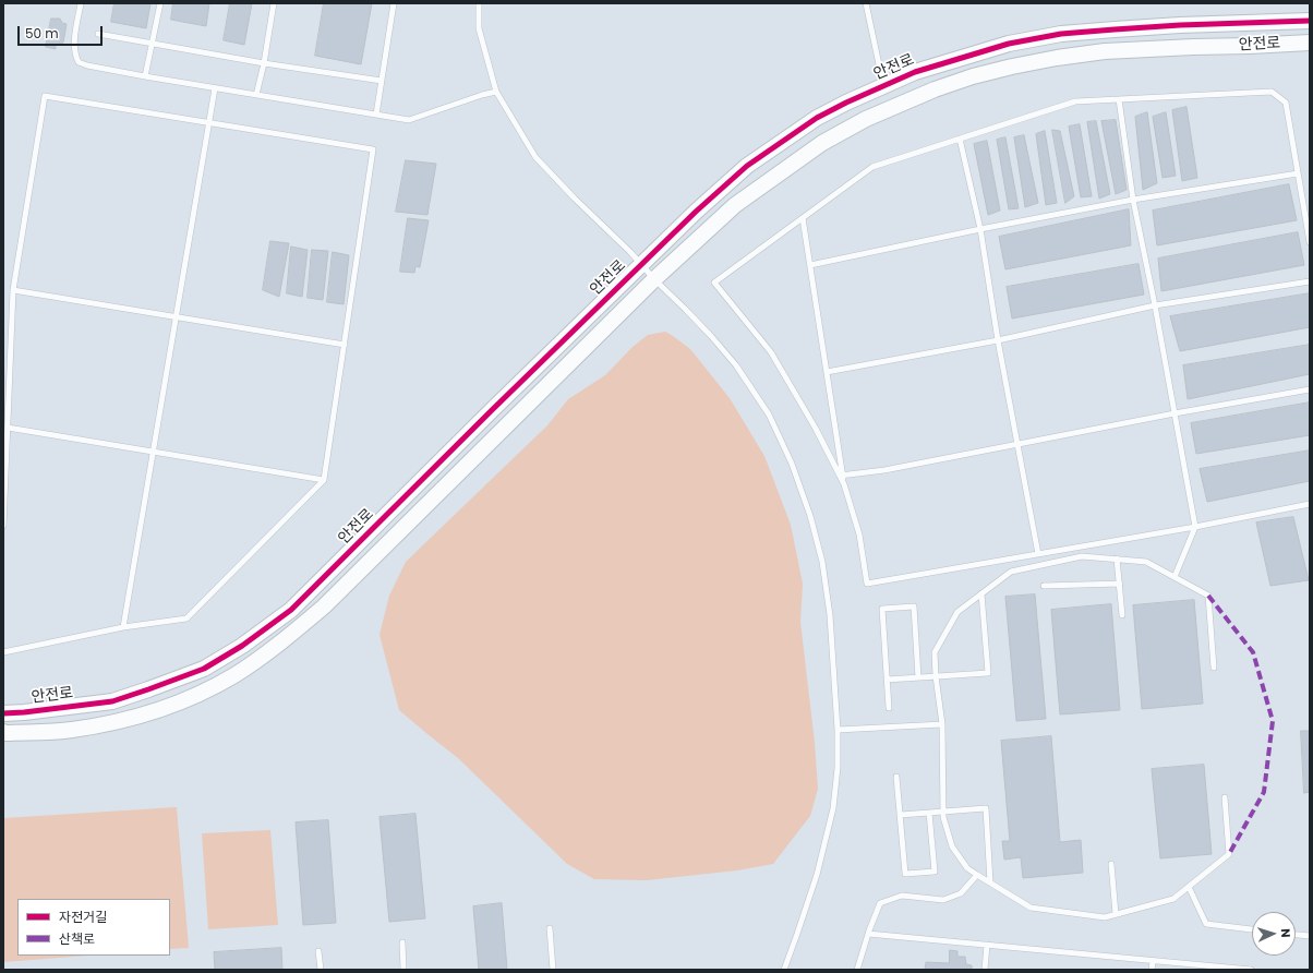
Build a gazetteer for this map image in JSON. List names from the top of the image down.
{
  "streets": {
    "street": ["안전로"]
  },
  "legend": ["자전거길", "산책로"],
  "scale_bar": "50 m",
  "north": "right"
}
